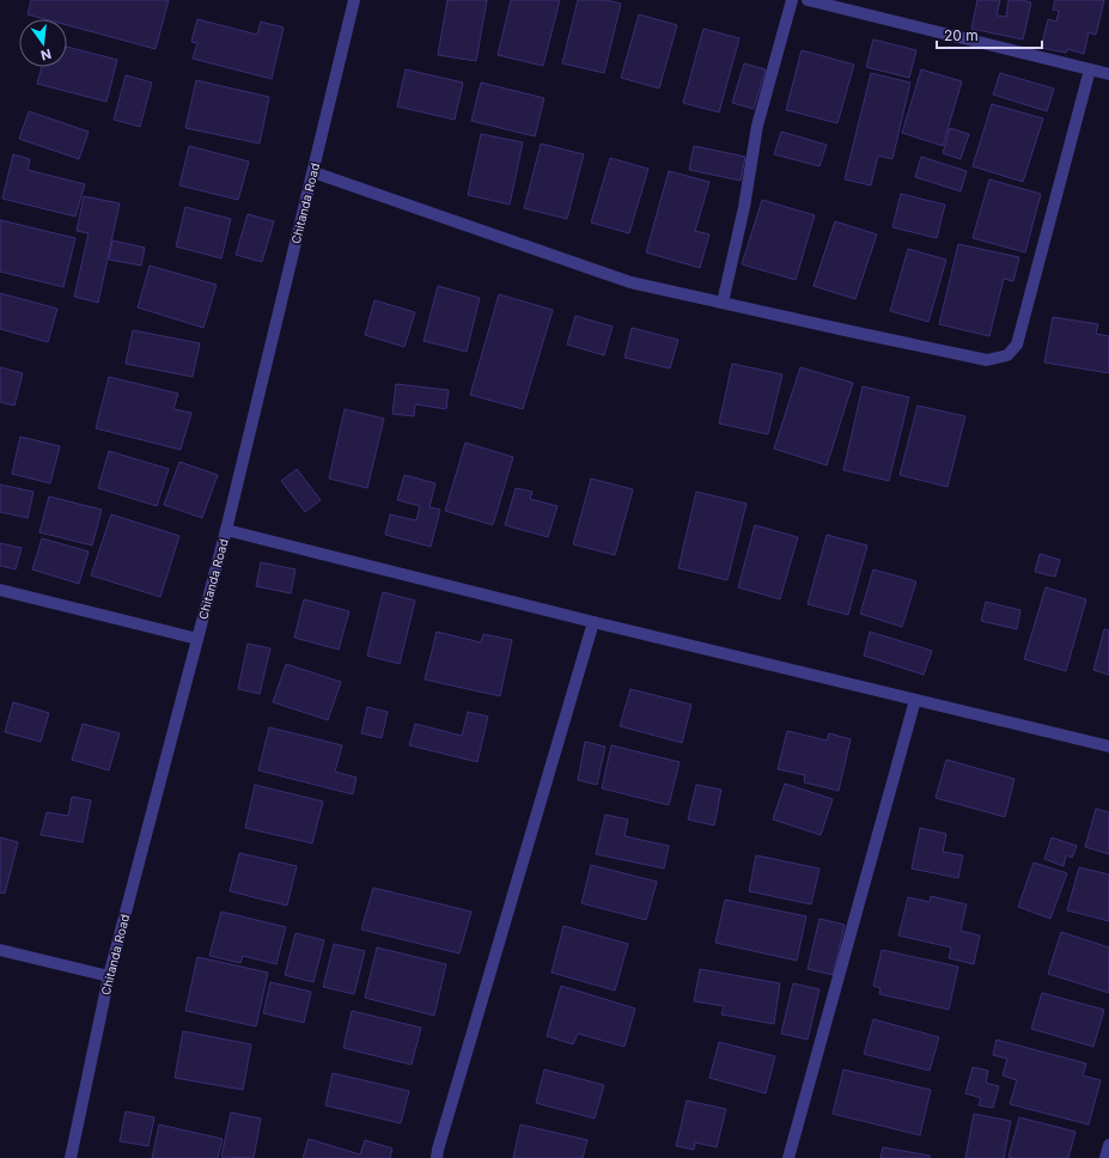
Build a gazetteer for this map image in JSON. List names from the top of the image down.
{
  "streets": {
    "street": ["Chitanda Road"]
  },
  "scale_bar": "20 m",
  "north": "bottom"
}
